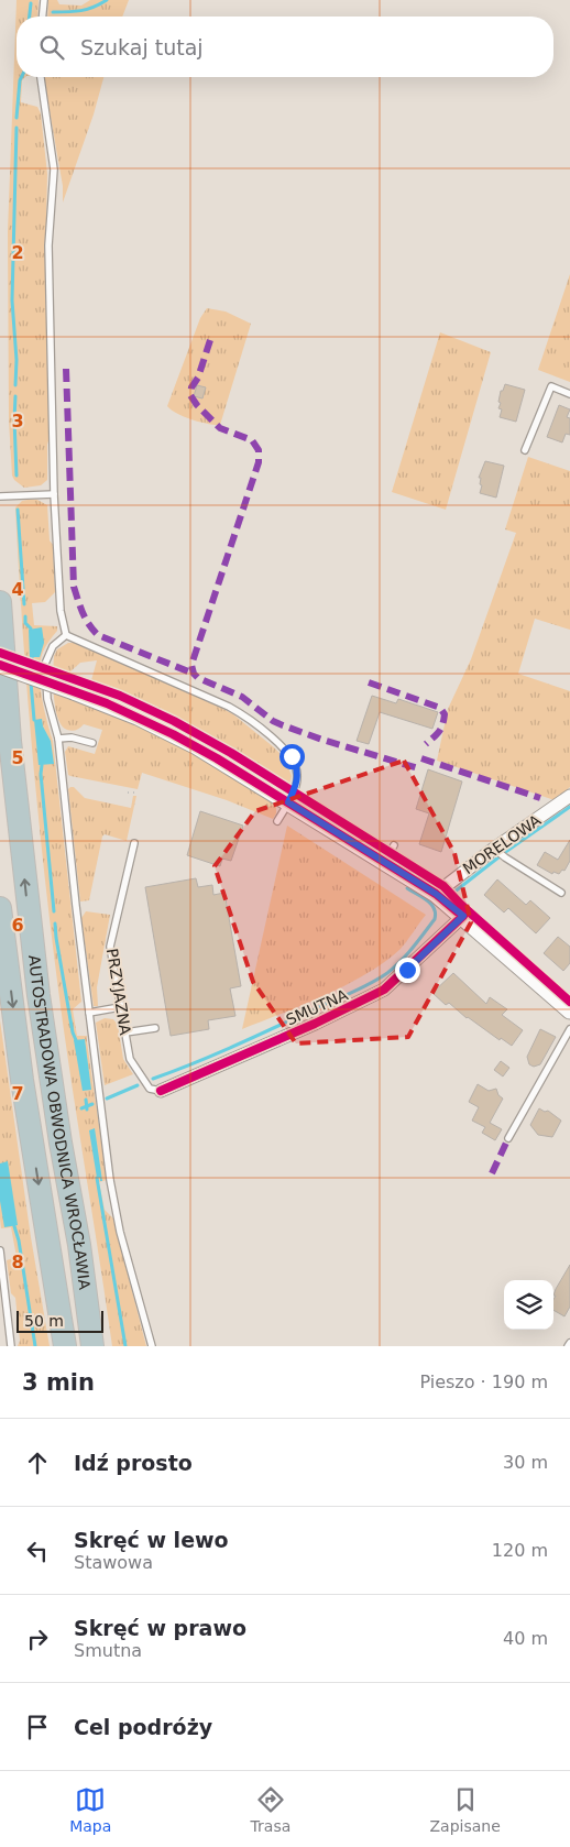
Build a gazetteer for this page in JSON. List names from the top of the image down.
{
  "streets": {
    "highway": ["AUTOSTRADOWA OBWODNICA WROCŁAWIA"],
    "street": ["MORELOWA", "SMUTNA"],
    "lane": ["PRZYJAZNA"]
  },
  "crossings": [
    ["PRZYJAZNA", "SMUTNA"]
  ],
  "scale_bar": "50 m",
  "page": {
    "search": "Szukaj tutaj",
    "scale": "50 m",
    "heading": ["3 min", "Pieszo · 190 m"],
    "list": [
      ["Idź prosto", "30 m"],
      ["Skręć w lewo", "Stawowa", "120 m"],
      ["Skręć w prawo", "Smutna", "40 m"],
      "Cel podróży"
    ],
    "nav": ["Mapa", "Trasa", "Zapisane"]
  },
  "grid": {
    "rows": [
      "2",
      "3",
      "4",
      "5",
      "6",
      "7",
      "8"
    ]
  }
}
